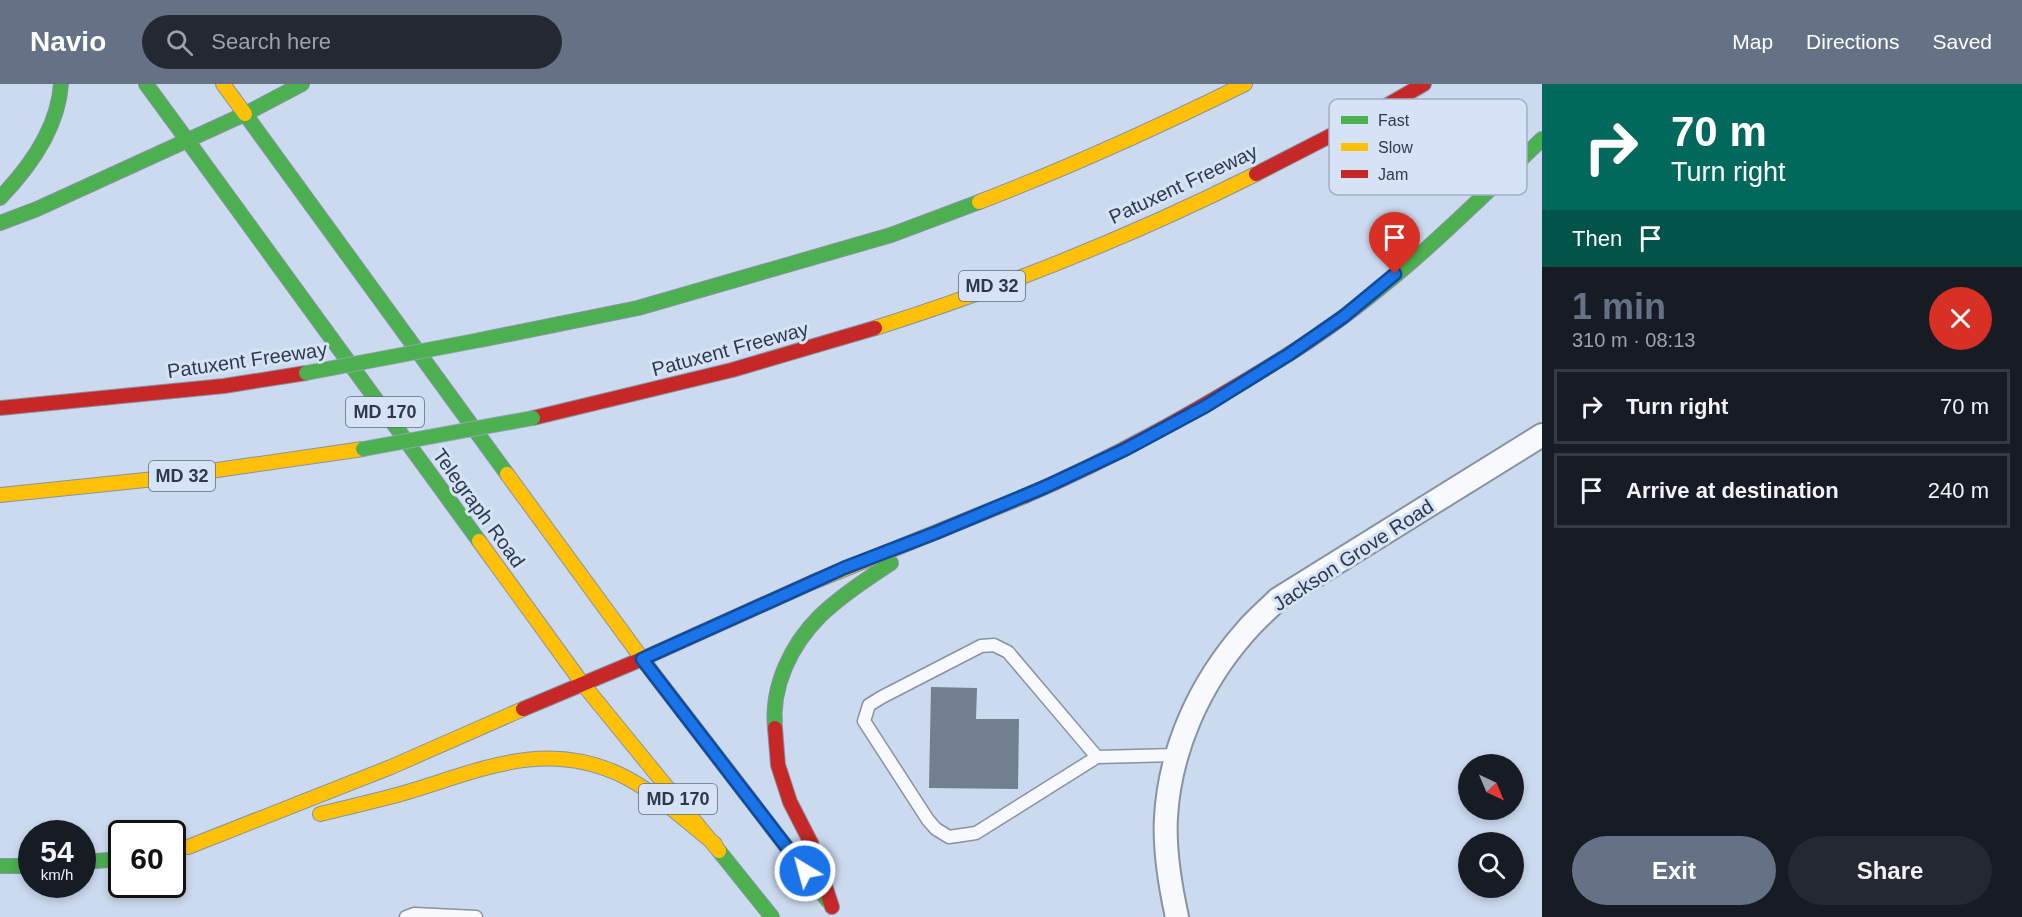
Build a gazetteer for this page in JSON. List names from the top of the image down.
{
  "streets": {
    "main road": [
      "Patuxent Freeway",
      "MD 32",
      "MD 170",
      "Telegraph Road"
    ],
    "street": ["Jackson Grove Road"]
  },
  "legend": ["Fast", "Slow", "Jam"],
  "north": "bottom right",
  "page": {
    "header": "Navio",
    "search": "Search here",
    "nav": ["Map", "Directions", "Saved"],
    "turn": ["70 m", "Turn right"],
    "then": "Then",
    "heading": ["1 min", "310 m · 08:13"],
    "list": [
      {
        "name": "Turn right",
        "value": "70 m"
      },
      {
        "name": "Arrive at destination",
        "value": "240 m"
      }
    ],
    "speed": "54 km/h",
    "limit": "60",
    "buttons": ["Exit", "Share"]
  }
}
